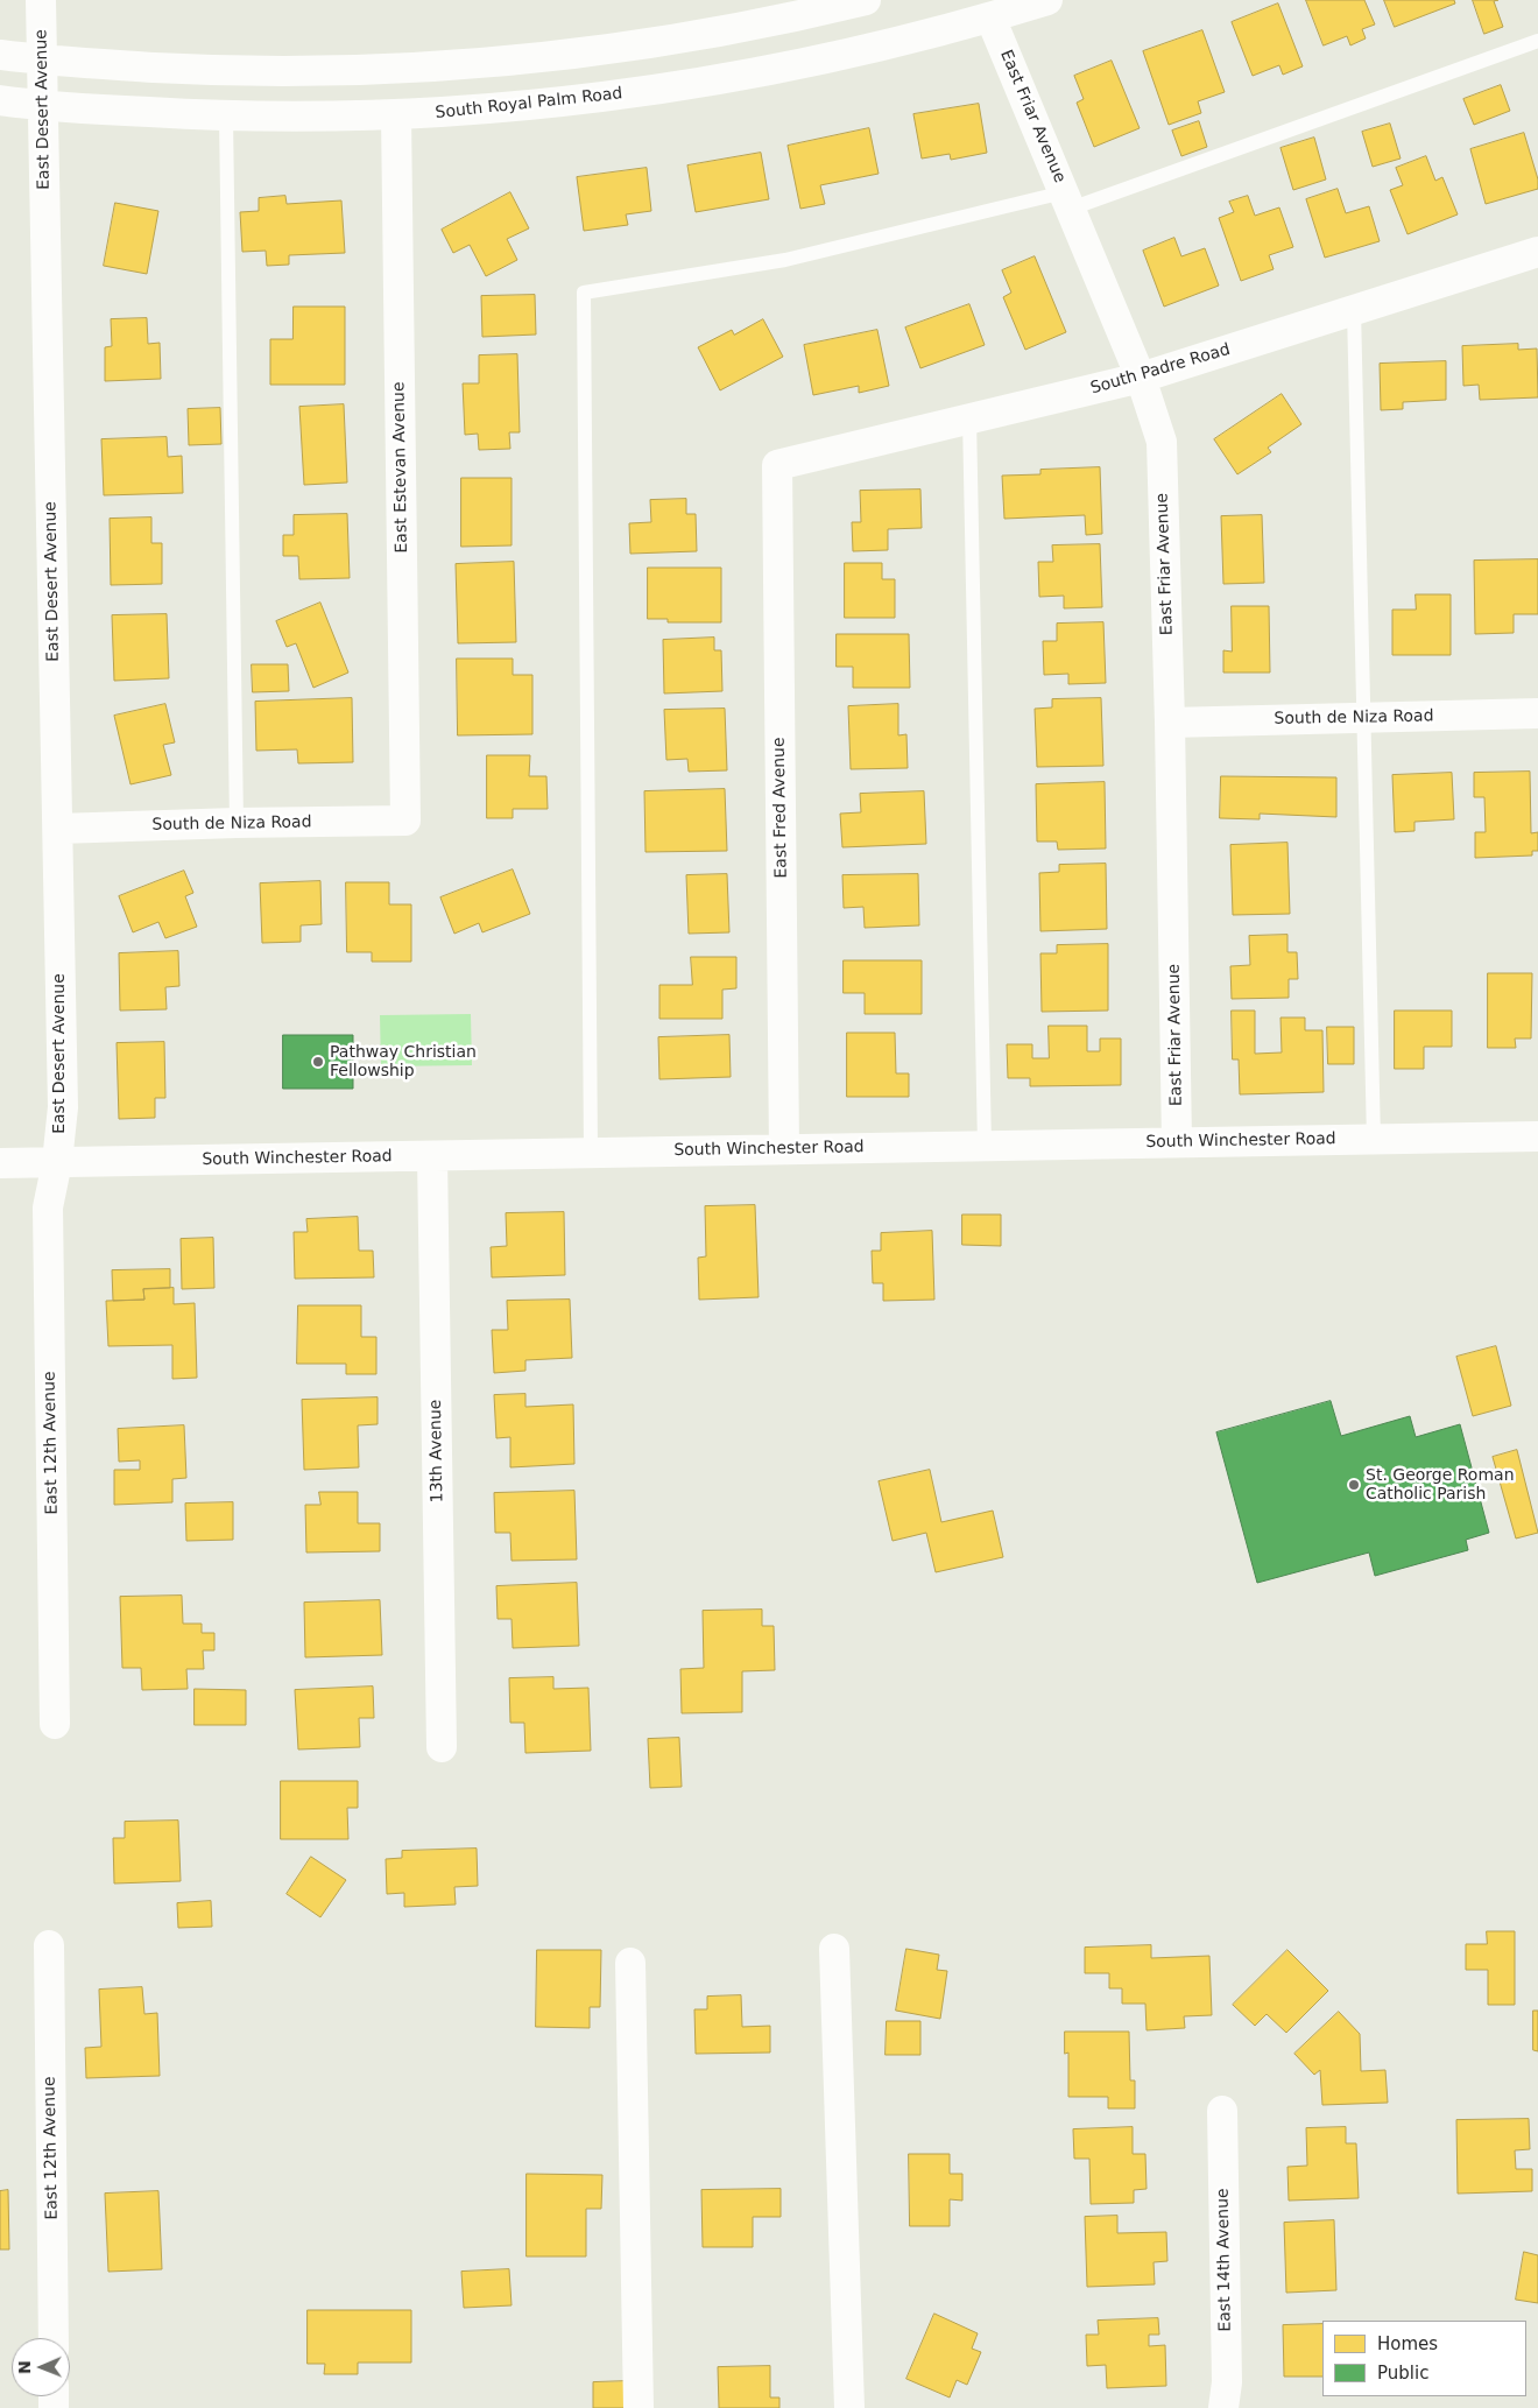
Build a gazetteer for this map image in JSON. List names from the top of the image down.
{
  "streets": {
    "street": [
      "South Royal Palm Road",
      "East Desert Avenue",
      "East Friar Avenue",
      "South Padre Road",
      "East Estevan Avenue",
      "South de Niza Road",
      "East Fred Avenue",
      "South Winchester Road",
      "East 12th Avenue",
      "13th Avenue",
      "East 14th Avenue"
    ]
  },
  "crossings": [
    ["South Royal Palm Road", "East Desert Avenue"],
    ["South Royal Palm Road", "East Friar Avenue"],
    ["South Royal Palm Road", "East Estevan Avenue"],
    ["East Desert Avenue", "South de Niza Road"],
    ["East Desert Avenue", "South Winchester Road"],
    ["East Desert Avenue", "East 12th Avenue"],
    ["East Friar Avenue", "South Padre Road"],
    ["East Friar Avenue", "South de Niza Road"],
    ["East Friar Avenue", "South Winchester Road"],
    ["South Padre Road", "East Fred Avenue"],
    ["East Estevan Avenue", "South de Niza Road"],
    ["East Fred Avenue", "South Winchester Road"],
    ["South Winchester Road", "East 12th Avenue"],
    ["South Winchester Road", "13th Avenue"]
  ],
  "places": ["Pathway Christian Fellowship", "St. George Roman Catholic Parish"],
  "legend": ["Homes", "Public"],
  "north": "left"
}
